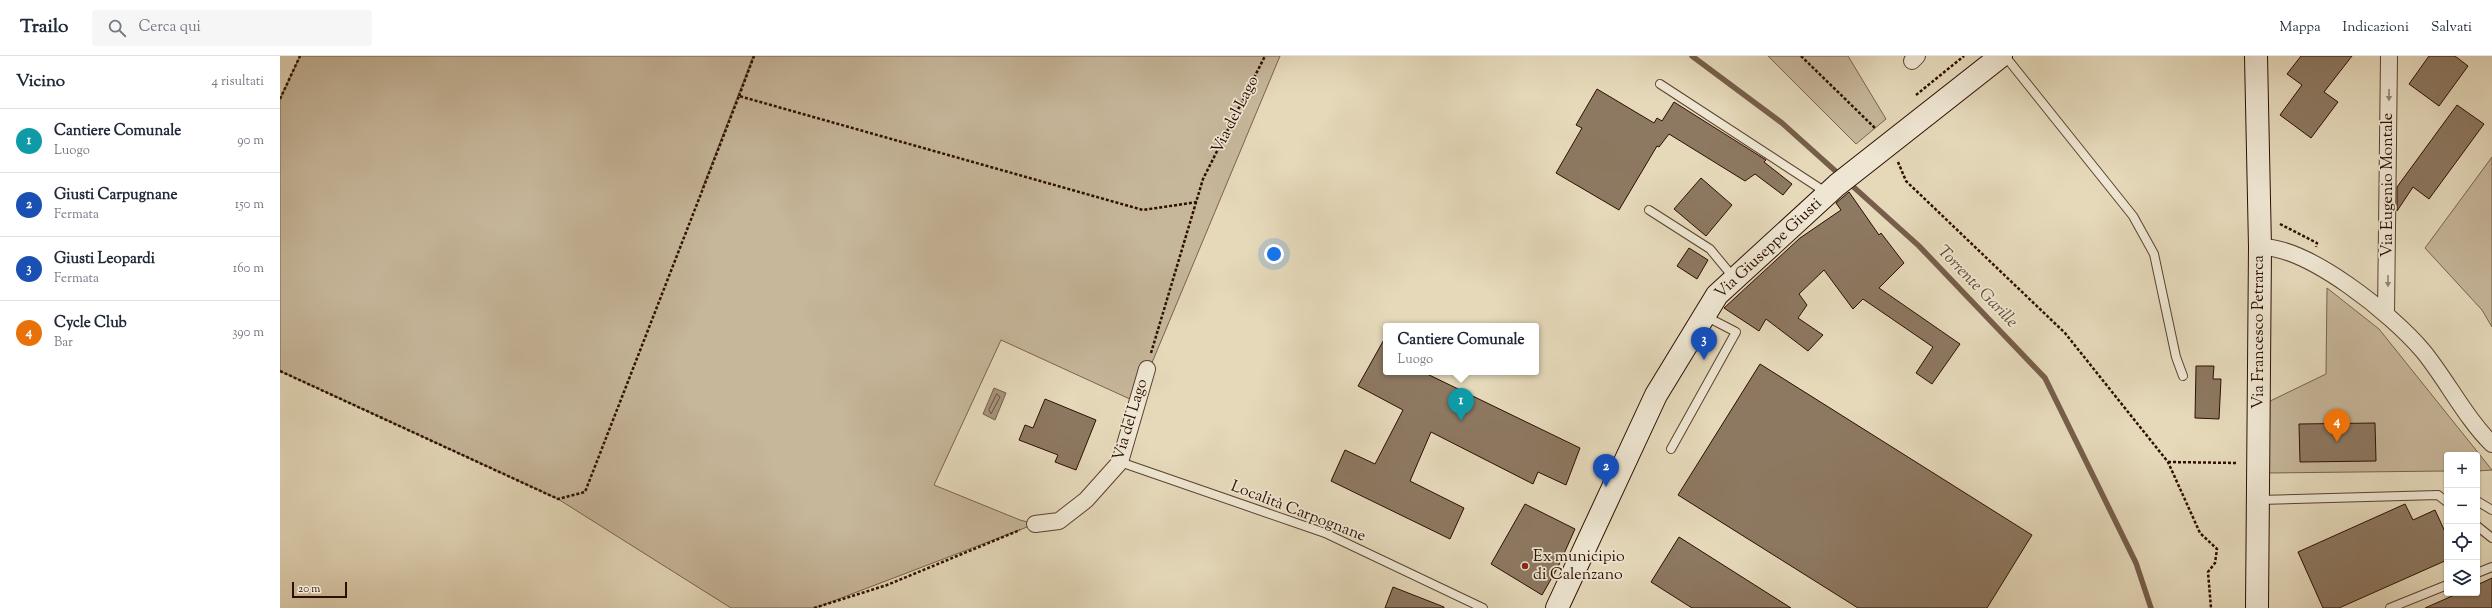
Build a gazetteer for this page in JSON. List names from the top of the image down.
{
  "streets": {
    "street": [
      "Via del Lago",
      "Via Eugenio Montale",
      "Via Giuseppe Giusti",
      "Via Francesco Petrarca"
    ],
    "lane": ["Località Carpognane"]
  },
  "crossings": [
    ["Via del Lago", "Località Carpognane"]
  ],
  "one_way": ["Via Eugenio Montale"],
  "water": ["Torrente Garille"],
  "places": ["Ex municipio di Calenzano"],
  "scale_bar": "20 m",
  "page": {
    "header": "Trailo",
    "search": "Cerca qui",
    "nav": ["Mappa", "Indicazioni", "Salvati"],
    "heading": ["Vicino", "4 risultati"],
    "list": [
      {
        "mark": "1",
        "name": "Cantiere Comunale",
        "note": "Luogo",
        "value": "90 m"
      },
      {
        "mark": "2",
        "name": "Giusti Carpugnane",
        "note": "Fermata",
        "value": "150 m"
      },
      {
        "mark": "3",
        "name": "Giusti Leopardi",
        "note": "Fermata",
        "value": "160 m"
      },
      {
        "mark": "4",
        "name": "Cycle Club",
        "note": "Bar",
        "value": "390 m"
      }
    ],
    "popup": ["Cantiere Comunale", "Luogo"],
    "pins": [
      "3",
      "1",
      "4",
      "2"
    ],
    "map_buttons": ["+", "−"],
    "scale": "20 m"
  }
}
